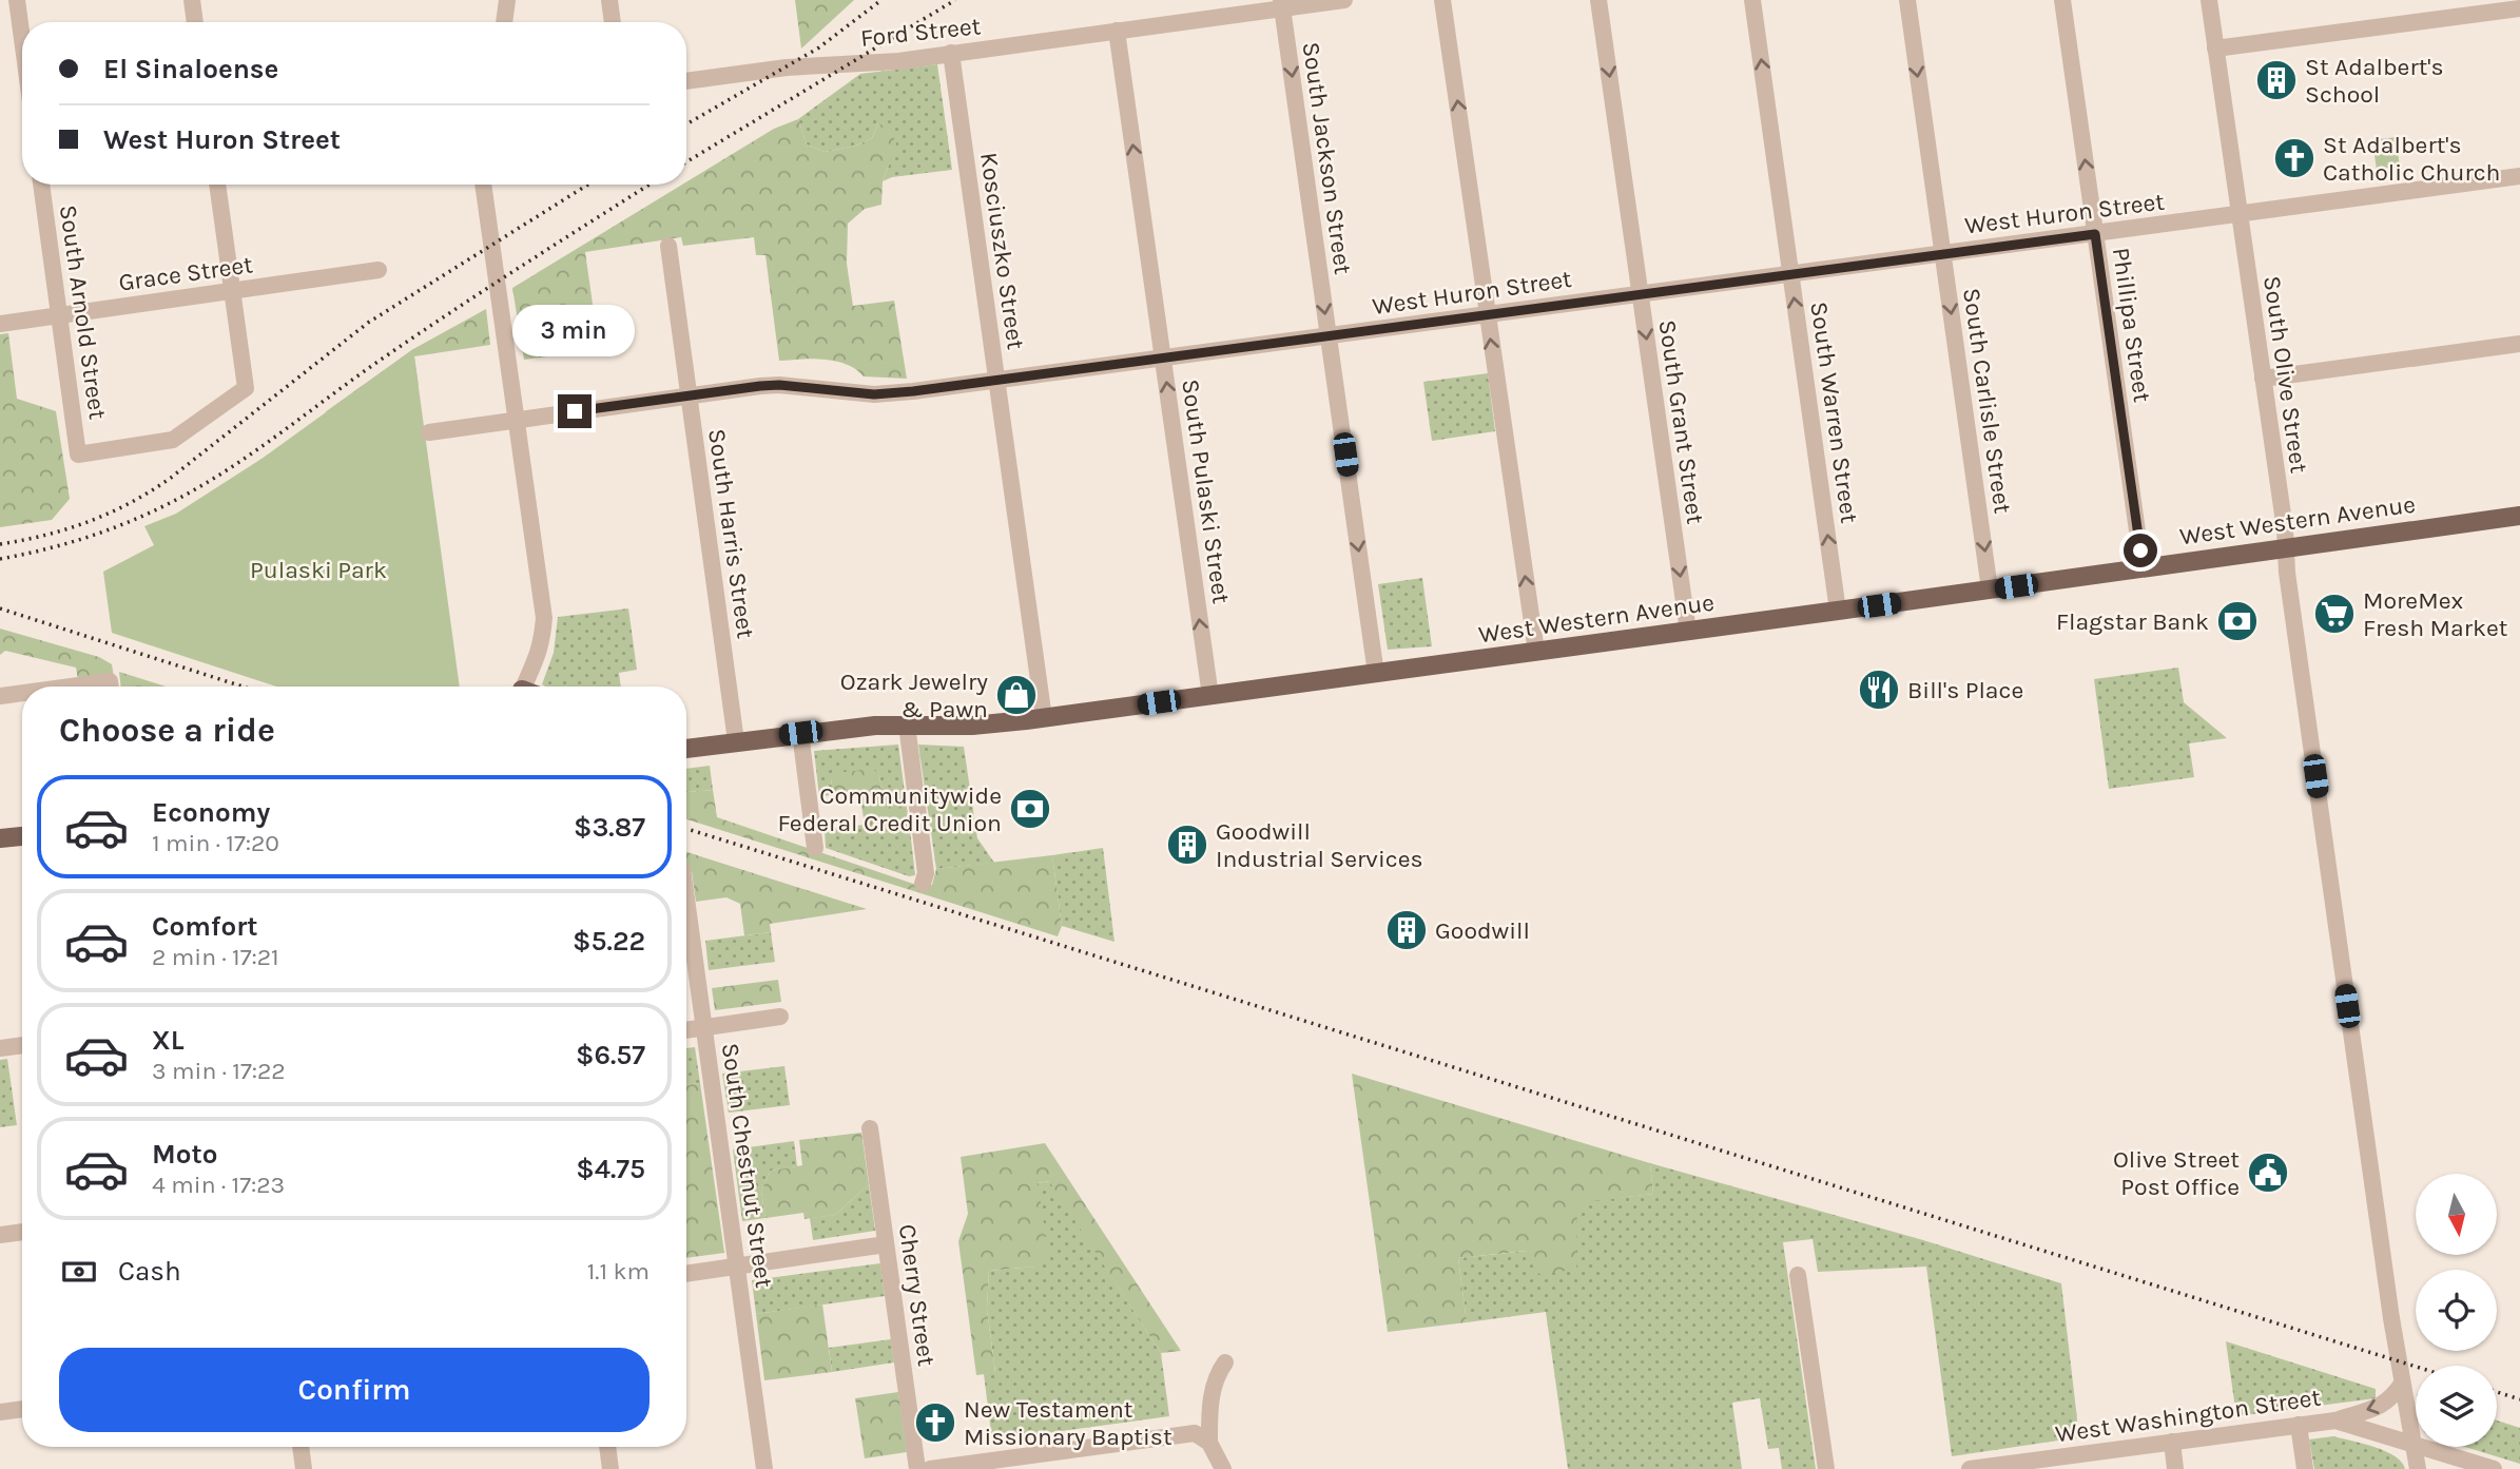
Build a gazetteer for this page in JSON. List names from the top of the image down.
{
  "streets": {
    "main road": ["West Western Avenue"],
    "street": [
      "Ford Street",
      "South Jackson Street",
      "West Huron Street",
      "Kosciuszko Street",
      "Grace Street",
      "South Arnold Street",
      "Phillipa Street",
      "South Olive Street",
      "South Carlisle Street",
      "South Warren Street",
      "South Grant Street",
      "South Pulaski Street",
      "South Harris Street",
      "South Chestnut Street",
      "Cherry Street",
      "West Washington Street"
    ]
  },
  "crossings": [
    ["Ford Street", "South Jackson Street"],
    ["Ford Street", "Kosciuszko Street"],
    ["Ford Street", "South Pulaski Street"],
    ["South Jackson Street", "West Huron Street"],
    ["South Jackson Street", "West Western Avenue"],
    ["West Huron Street", "Kosciuszko Street"],
    ["West Huron Street", "Phillipa Street"],
    ["West Huron Street", "South Olive Street"],
    ["West Huron Street", "South Carlisle Street"],
    ["West Huron Street", "South Warren Street"],
    ["West Huron Street", "South Grant Street"],
    ["West Huron Street", "South Pulaski Street"],
    ["West Huron Street", "South Harris Street"],
    ["Kosciuszko Street", "West Western Avenue"],
    ["Grace Street", "South Arnold Street"],
    ["Phillipa Street", "West Western Avenue"],
    ["South Olive Street", "West Western Avenue"],
    ["South Olive Street", "West Washington Street"],
    ["South Carlisle Street", "West Western Avenue"],
    ["South Warren Street", "West Western Avenue"],
    ["South Grant Street", "West Western Avenue"],
    ["South Pulaski Street", "West Western Avenue"],
    ["West Western Avenue", "South Harris Street"]
  ],
  "one_way": [
    "South Jackson Street",
    "Phillipa Street",
    "South Carlisle Street",
    "South Warren Street",
    "South Grant Street",
    "South Pulaski Street"
  ],
  "parks": ["Pulaski Park"],
  "places": {
    "building": ["St Adalbert's School", "Goodwill Industrial Services", "Goodwill"],
    "church": ["St Adalbert's Catholic Church", "New Testament Missionary Baptist"],
    "supermarket": ["MoreMex Fresh Market"],
    "bank": ["Flagstar Bank", "Communitywide Federal Credit Union"],
    "restaurant": ["Bill's Place"],
    "shop": ["Ozark Jewelry & Pawn"],
    "public building": ["Olive Street Post Office"]
  },
  "north": "bottom",
  "page": {
    "banner": ["El Sinaloense", "West Huron Street"],
    "bubble": "3 min",
    "heading": "Choose a ride",
    "list": [
      {
        "name": "Economy",
        "note": "1 min · 17:20",
        "value": "$3.87"
      },
      {
        "name": "Comfort",
        "note": "2 min · 17:21",
        "value": "$5.22"
      },
      {
        "name": "XL",
        "note": "3 min · 17:22",
        "value": "$6.57"
      },
      {
        "name": "Moto",
        "note": "4 min · 17:23",
        "value": "$4.75"
      }
    ],
    "pay": ["Cash", "1.1 km"],
    "buttons": "Confirm"
  }
}
